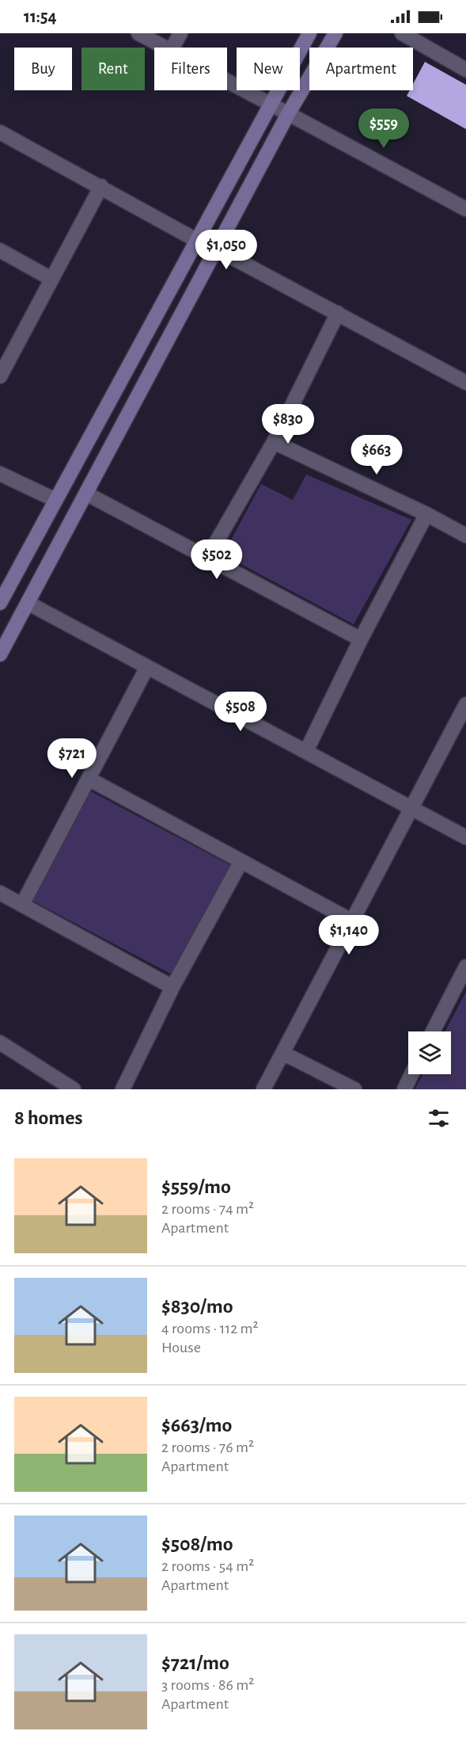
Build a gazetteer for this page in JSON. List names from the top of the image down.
{
  "page": {
    "status": "11:54",
    "chip": [
      "Buy",
      "Rent",
      "Filters",
      "New",
      "Apartment"
    ],
    "price": [
      "$559",
      "$1,050",
      "$830",
      "$663",
      "$502",
      "$508",
      "$721",
      "$1,140"
    ],
    "heading": "8 homes",
    "list": [
      {
        "name": "$559/mo",
        "note": "2 rooms · 74 m² · Apartment"
      },
      {
        "name": "$830/mo",
        "note": "4 rooms · 112 m² · House"
      },
      {
        "name": "$663/mo",
        "note": "2 rooms · 76 m² · Apartment"
      },
      {
        "name": "$508/mo",
        "note": "2 rooms · 54 m² · Apartment"
      },
      {
        "name": "$721/mo",
        "note": "3 rooms · 86 m² · Apartment"
      }
    ]
  }
}
